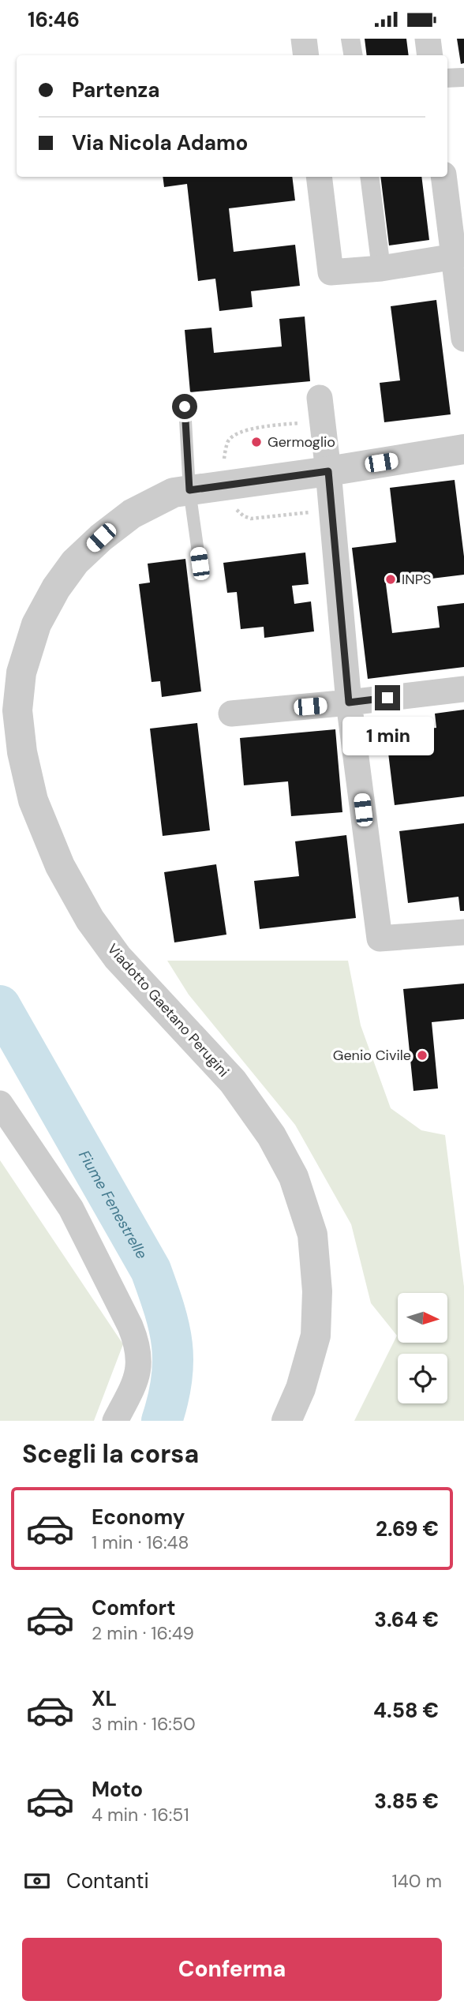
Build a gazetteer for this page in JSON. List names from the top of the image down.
{
  "streets": {
    "street": ["Viadotto Gaetano Perugini"]
  },
  "water": ["Fiume Fenestrelle"],
  "places": ["Germoglio", "INPS", "Genio Civile"],
  "north": "right",
  "page": {
    "status": "16:46",
    "banner": ["Partenza", "Via Nicola Adamo"],
    "bubble": "1 min",
    "heading": "Scegli la corsa",
    "list": [
      {
        "name": "Economy",
        "note": "1 min · 16:48",
        "value": "2.69 €"
      },
      {
        "name": "Comfort",
        "note": "2 min · 16:49",
        "value": "3.64 €"
      },
      {
        "name": "XL",
        "note": "3 min · 16:50",
        "value": "4.58 €"
      },
      {
        "name": "Moto",
        "note": "4 min · 16:51",
        "value": "3.85 €"
      }
    ],
    "pay": ["Contanti", "140 m"],
    "buttons": "Conferma"
  }
}
